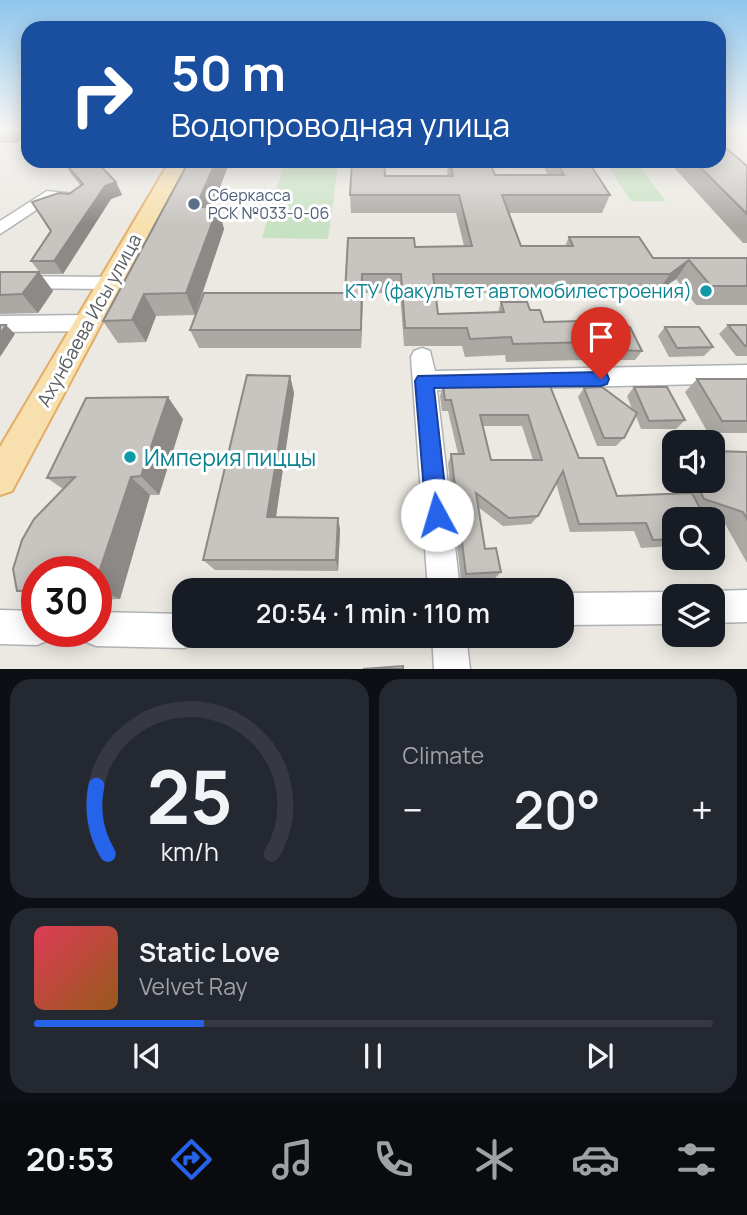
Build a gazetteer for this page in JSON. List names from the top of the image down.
{
  "streets": {
    "main road": ["Ахунбаева Исы улица"]
  },
  "places": ["Сберкасса РСК №033-0-06", "КТУ (факультет автомобилестроения)", "Империя пиццы"],
  "page": {
    "turn": ["50 m", "Водопроводная улица"],
    "limit": "30",
    "trip": "20:54 · 1 min · 110 m",
    "tile": "Climate",
    "heat": ["−", "20°", "+"],
    "song": ["Static Love", "Velvet Ray"],
    "tabs": "20:53",
    "gauge": ["25", "km/h"]
  }
}
